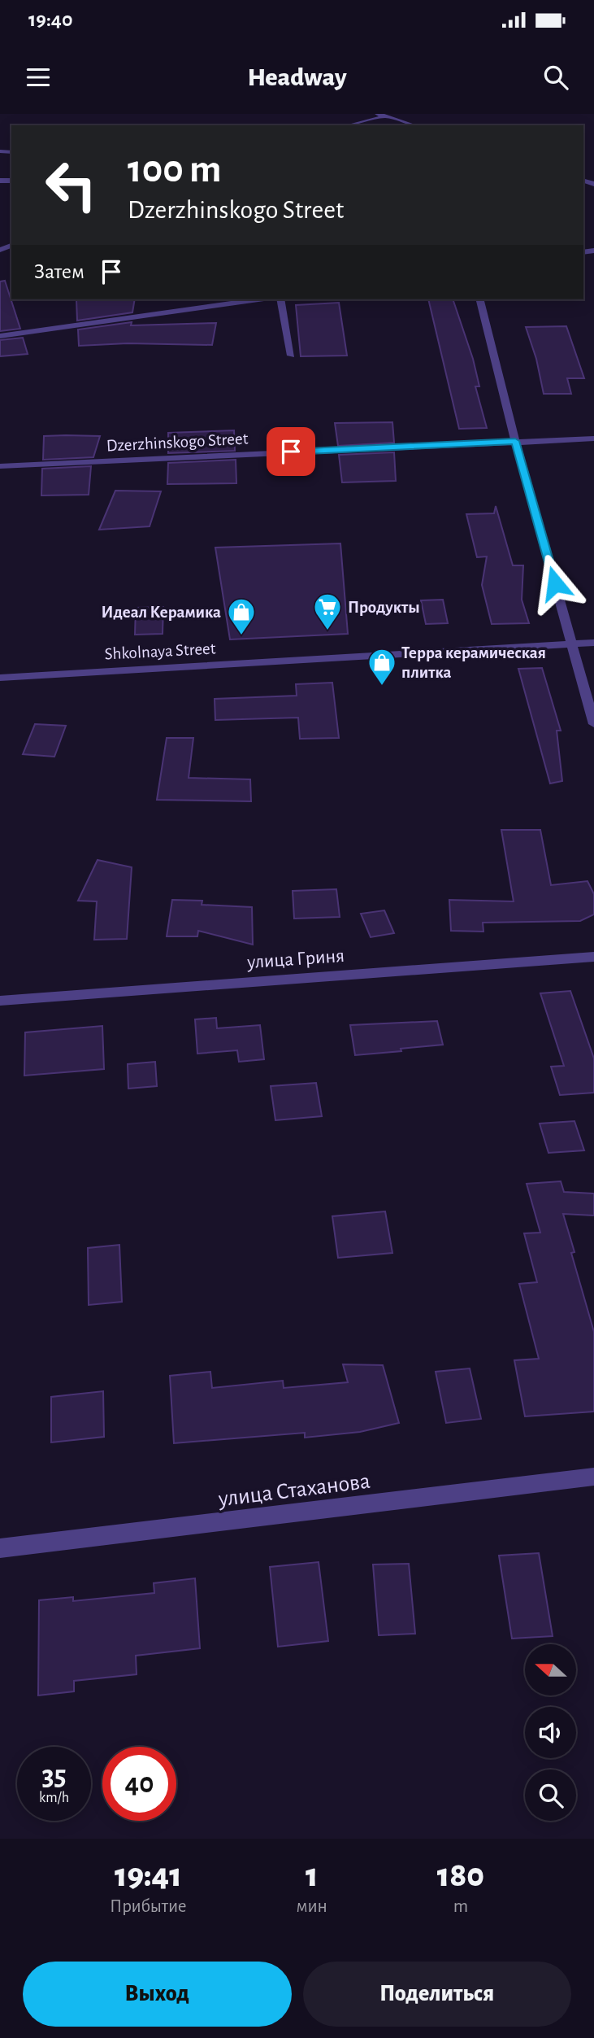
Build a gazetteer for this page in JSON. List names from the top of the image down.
{
  "streets": {
    "street": [
      "Dzerzhinskogo Street",
      "Shkolnaya Street",
      "улица Гриня",
      "улица Стаханова"
    ]
  },
  "places": {
    "supermarket": ["Продукты"],
    "shop": ["Идеал Керамика", "Терра керамическая плитка"]
  },
  "north": "left",
  "page": {
    "status": "19:40",
    "header": "Headway",
    "turn": ["100 m", "Dzerzhinskogo Street"],
    "then": "Затем",
    "speed": "35 km/h",
    "limit": "40",
    "eta": [
      "19:41",
      "Прибытие",
      "1",
      "мин",
      "180",
      "m"
    ],
    "buttons": ["Выход", "Поделиться"]
  }
}
